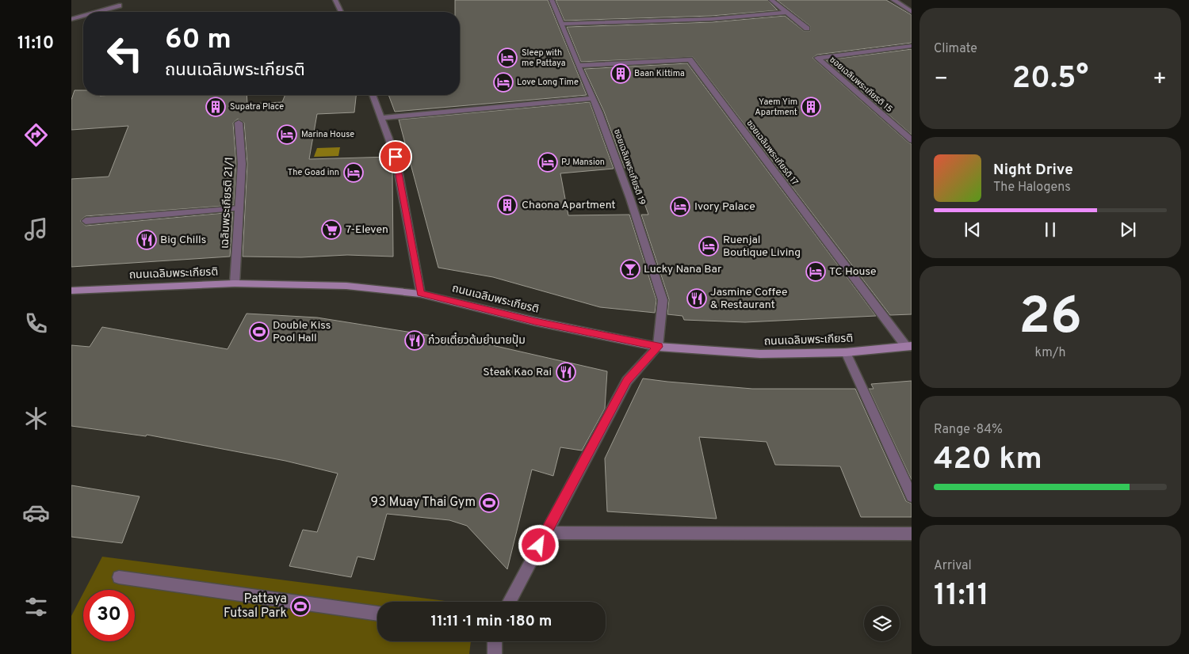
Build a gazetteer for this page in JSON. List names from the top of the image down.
{
  "streets": {
    "main road": ["ถนนเฉลิมพระเกียรติ"],
    "street": [
      "ซอยเฉลิมพระเกียรติ 15",
      "ซอยเฉลิมพระเกียรติ 17",
      "ซอยเฉลิมพระเกียรติ 19",
      "เฉลิมพระเกียรติ 21/1"
    ]
  },
  "crossings": [
    ["ซอยเฉลิมพระเกียรติ 17", "ซอยเฉลิมพระเกียรติ 19"],
    ["ซอยเฉลิมพระเกียรติ 17", "ถนนเฉลิมพระเกียรติ"],
    ["ซอยเฉลิมพระเกียรติ 19", "ถนนเฉลิมพระเกียรติ"],
    ["เฉลิมพระเกียรติ 21/1", "ถนนเฉลิมพระเกียรติ"]
  ],
  "places": {
    "hotel": [
      "Sleep with me Pattaya",
      "Love Long Time",
      "Marina House",
      "PJ Mansion",
      "The Goad inn",
      "Ivory Palace",
      "Ruenjal Boutique Living",
      "TC House"
    ],
    "building": [
      "Baan Kittima",
      "Supatra Place",
      "Yaem Yim Apartment",
      "Chaona Apartment"
    ],
    "supermarket": ["7-Eleven"],
    "restaurant": [
      "Big Chills",
      "Jasmine Coffee & Restaurant",
      "ก๋วยเตี๋ยวต้มยำนายปุ้ม",
      "Steak Kao Rai"
    ],
    "bar": ["Lucky Nana Bar"],
    "sports": ["Double Kiss Pool Hall", "93 Muay Thai Gym", "Pattaya Futsal Park"]
  },
  "page": {
    "tabs": "11:10",
    "tile": [
      "Climate",
      ["26", "km/h"],
      ["Range · 84%", "420 km"],
      ["Arrival", "11:11"]
    ],
    "turn": ["60 m", "ถนนเฉลิมพระเกียรติ"],
    "heat": ["−", "20.5°", "+"],
    "song": ["Night Drive", "The Halogens"],
    "limit": "30",
    "trip": "11:11 · 1 min · 180 m"
  }
}
